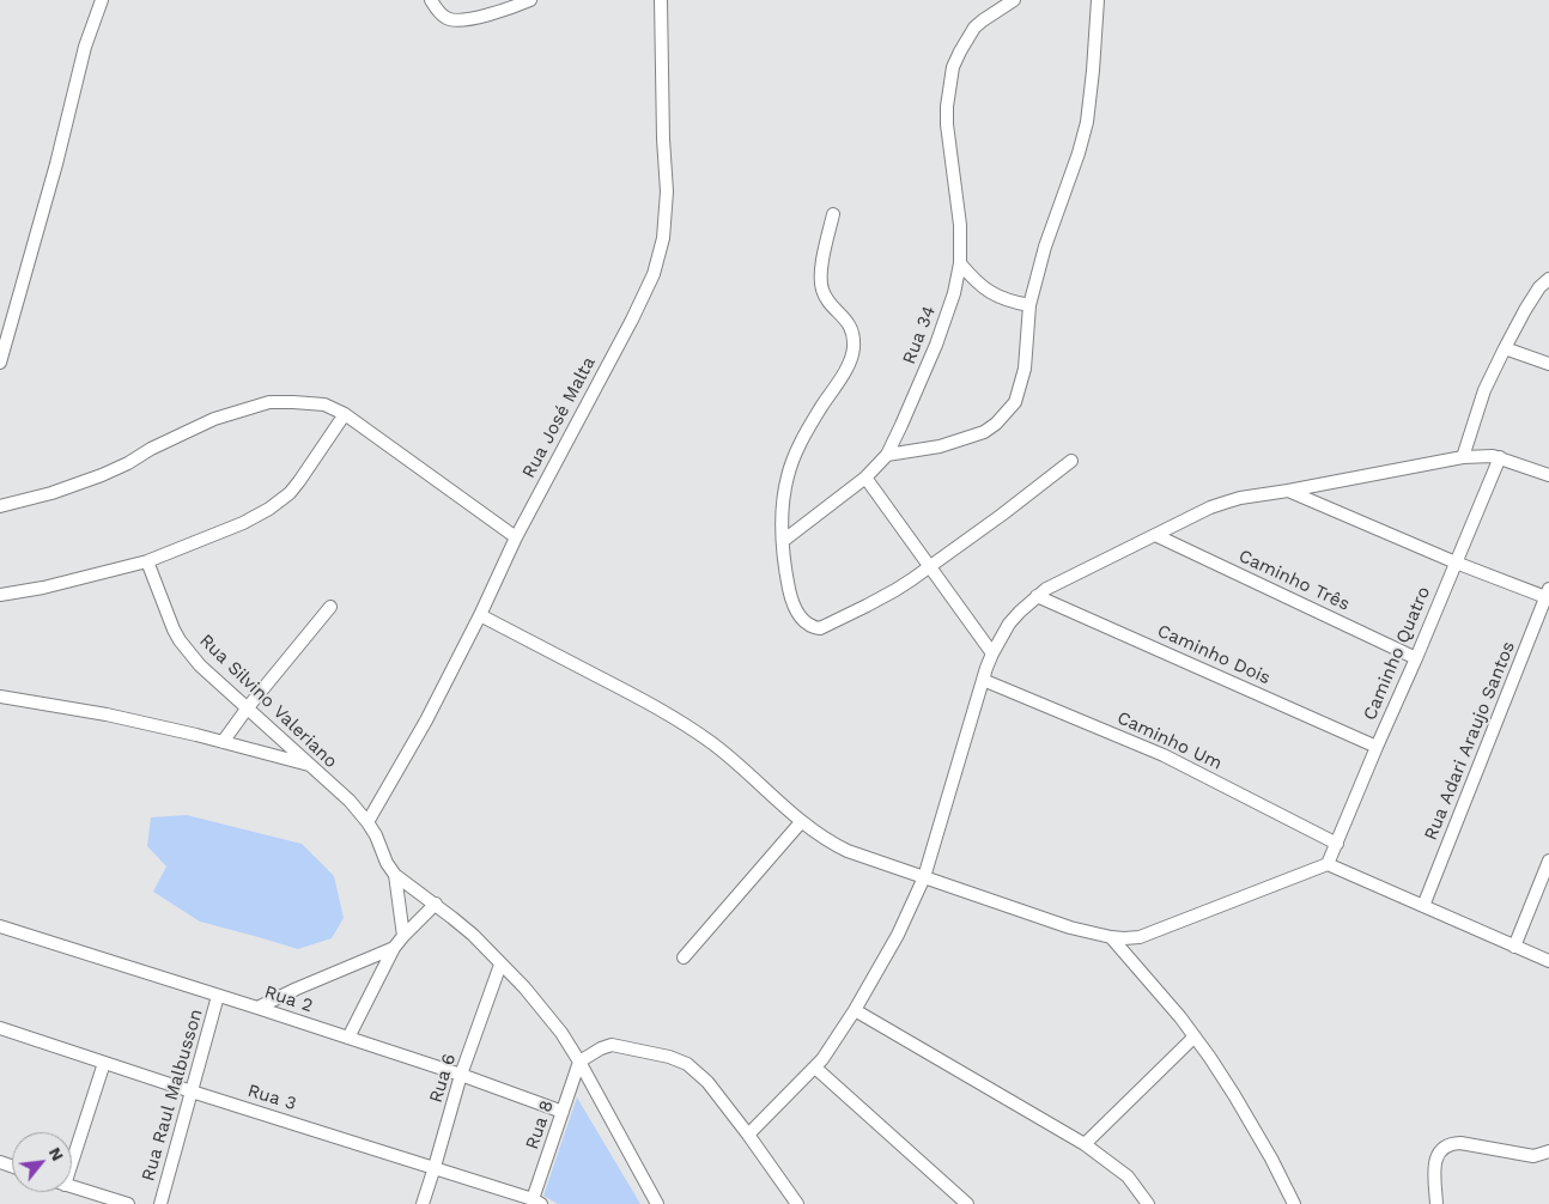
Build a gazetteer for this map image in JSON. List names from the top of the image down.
{
  "streets": {
    "street": [
      "Rua 34",
      "Rua José Malta",
      "Caminho Três",
      "Caminho Quatro",
      "Caminho Dois",
      "Rua Silvino Valeriano",
      "Caminho Um",
      "Rua Adari Araujo Santos",
      "Rua 2",
      "Rua 6",
      "Rua Raul Malbusson",
      "Rua 3",
      "Rua 8"
    ]
  },
  "crossings": [
    ["Rua José Malta", "Rua Silvino Valeriano"],
    ["Caminho Três", "Caminho Quatro"],
    ["Caminho Quatro", "Caminho Dois"],
    ["Caminho Quatro", "Caminho Um"],
    ["Rua 2", "Rua 6"],
    ["Rua 2", "Rua Raul Malbusson"],
    ["Rua 2", "Rua 8"],
    ["Rua 6", "Rua 3"],
    ["Rua Raul Malbusson", "Rua 3"],
    ["Rua 3", "Rua 8"]
  ],
  "north": "top right"
}
